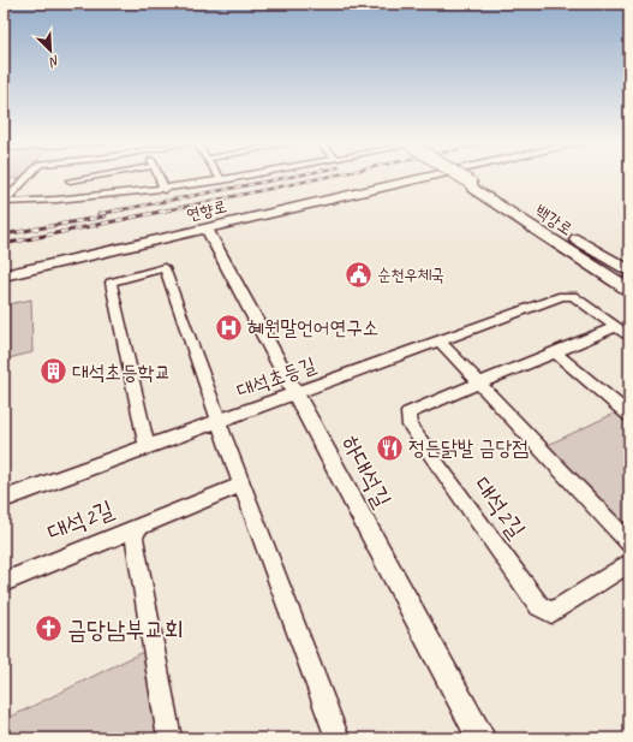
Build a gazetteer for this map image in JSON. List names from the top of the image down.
{
  "streets": {
    "main road": ["연향로", "백강로"],
    "street": ["대석초등길", "하대석길", "대석2길"]
  },
  "crossings": [
    ["연향로", "하대석길"],
    ["대석초등길", "하대석길"],
    ["대석초등길", "대석2길"]
  ],
  "places": {
    "public building": ["순천우체국"],
    "hospital": ["혜원말언어연구소"],
    "building": ["대석초등학교"],
    "restaurant": ["정든닭발 금당점"],
    "church": ["금당남부교회"]
  },
  "north": "bottom right"
}
